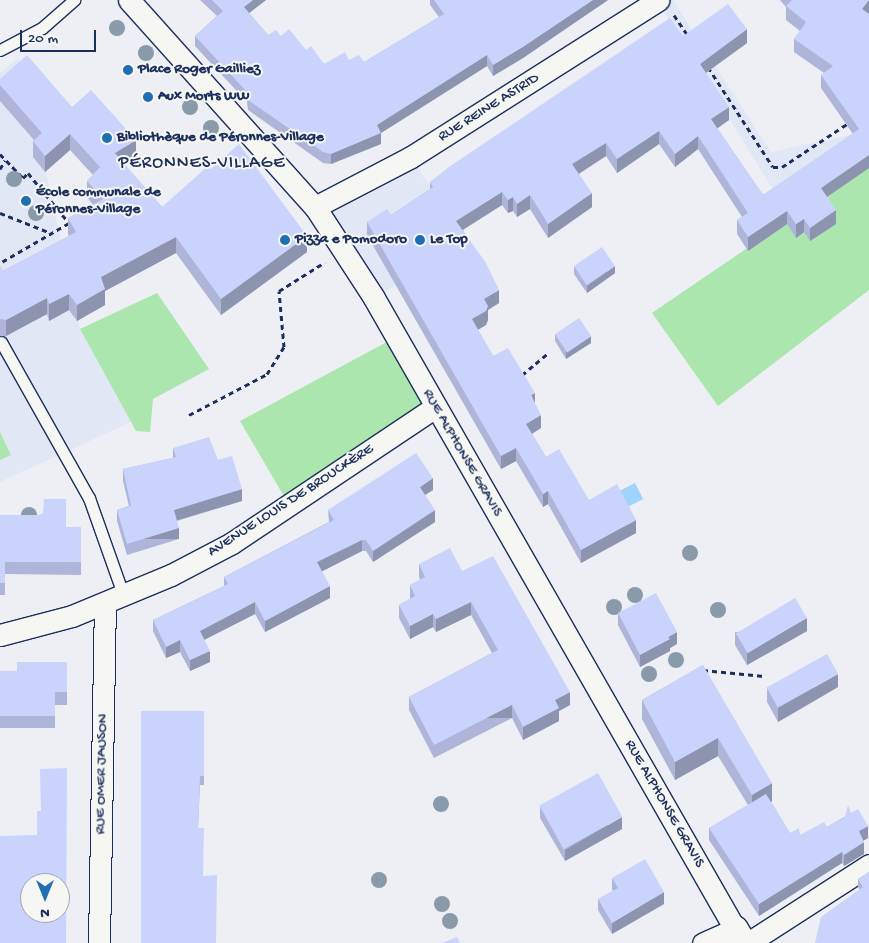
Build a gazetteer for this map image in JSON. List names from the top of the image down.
{
  "streets": {
    "street": [
      "RUE REINE ASTRID",
      "RUE ALPHONSE GRAVIS",
      "AVENUE LOUIS DE BROUCKÈRE",
      "RUE OMER JAUSON"
    ]
  },
  "crossings": [
    ["RUE REINE ASTRID", "RUE ALPHONSE GRAVIS"],
    ["RUE ALPHONSE GRAVIS", "AVENUE LOUIS DE BROUCKÈRE"],
    ["AVENUE LOUIS DE BROUCKÈRE", "RUE OMER JAUSON"]
  ],
  "districts": ["PÉRONNES-VILLAGE"],
  "places": [
    "Place Roger Gailliez",
    "Aux Morts WW",
    "Bibliothèque de Péronnes-Village",
    "École communale de Péronnes-Village",
    "Pizza e Pomodoro",
    "Le Top"
  ],
  "scale_bar": "20 m",
  "north": "bottom"
}
